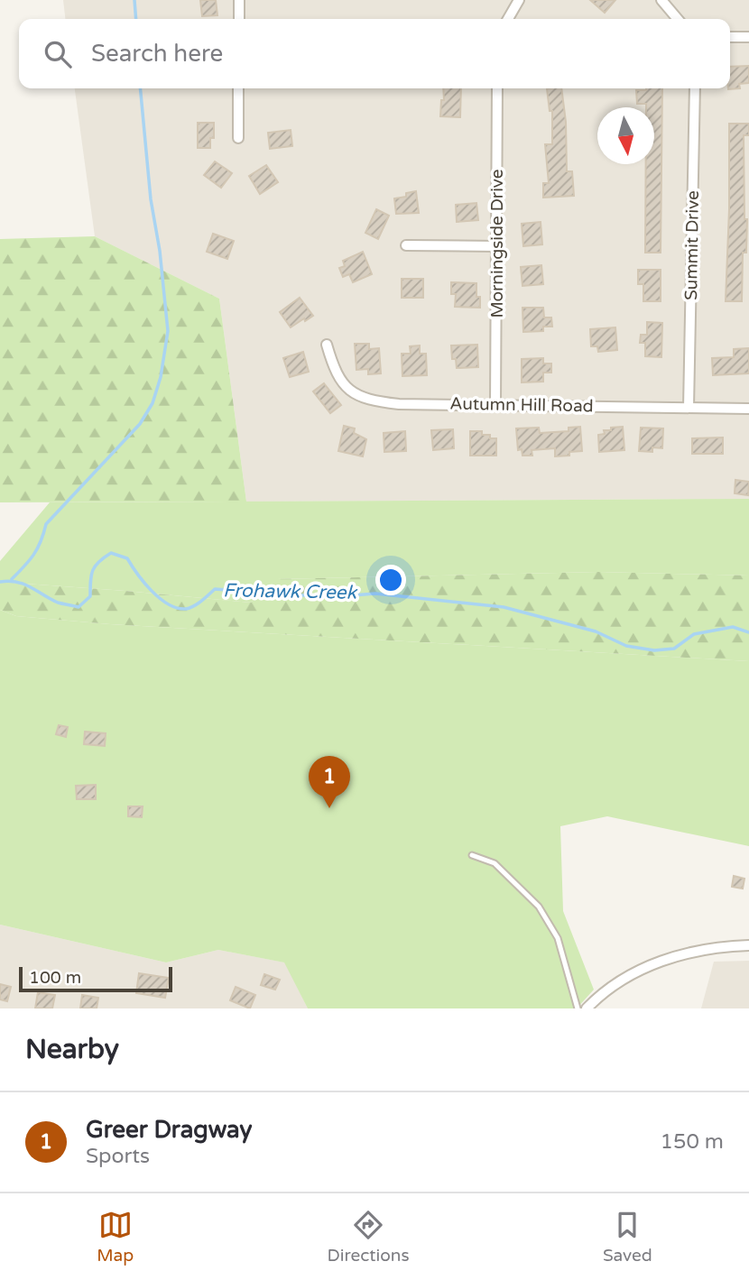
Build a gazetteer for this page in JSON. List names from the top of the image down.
{
  "streets": {
    "street": ["Morningside Drive", "Summit Drive", "Autumn Hill Road"]
  },
  "crossings": [
    ["Morningside Drive", "Autumn Hill Road"],
    ["Summit Drive", "Autumn Hill Road"]
  ],
  "water": ["Frohawk Creek"],
  "scale_bar": "100 m",
  "north": "bottom",
  "page": {
    "search": "Search here",
    "pins": "1",
    "scale": "100 m",
    "heading": "Nearby",
    "list": [
      {
        "mark": "1",
        "name": "Greer Dragway",
        "note": "Sports",
        "value": "150 m"
      }
    ],
    "nav": ["Map", "Directions", "Saved"]
  }
}
